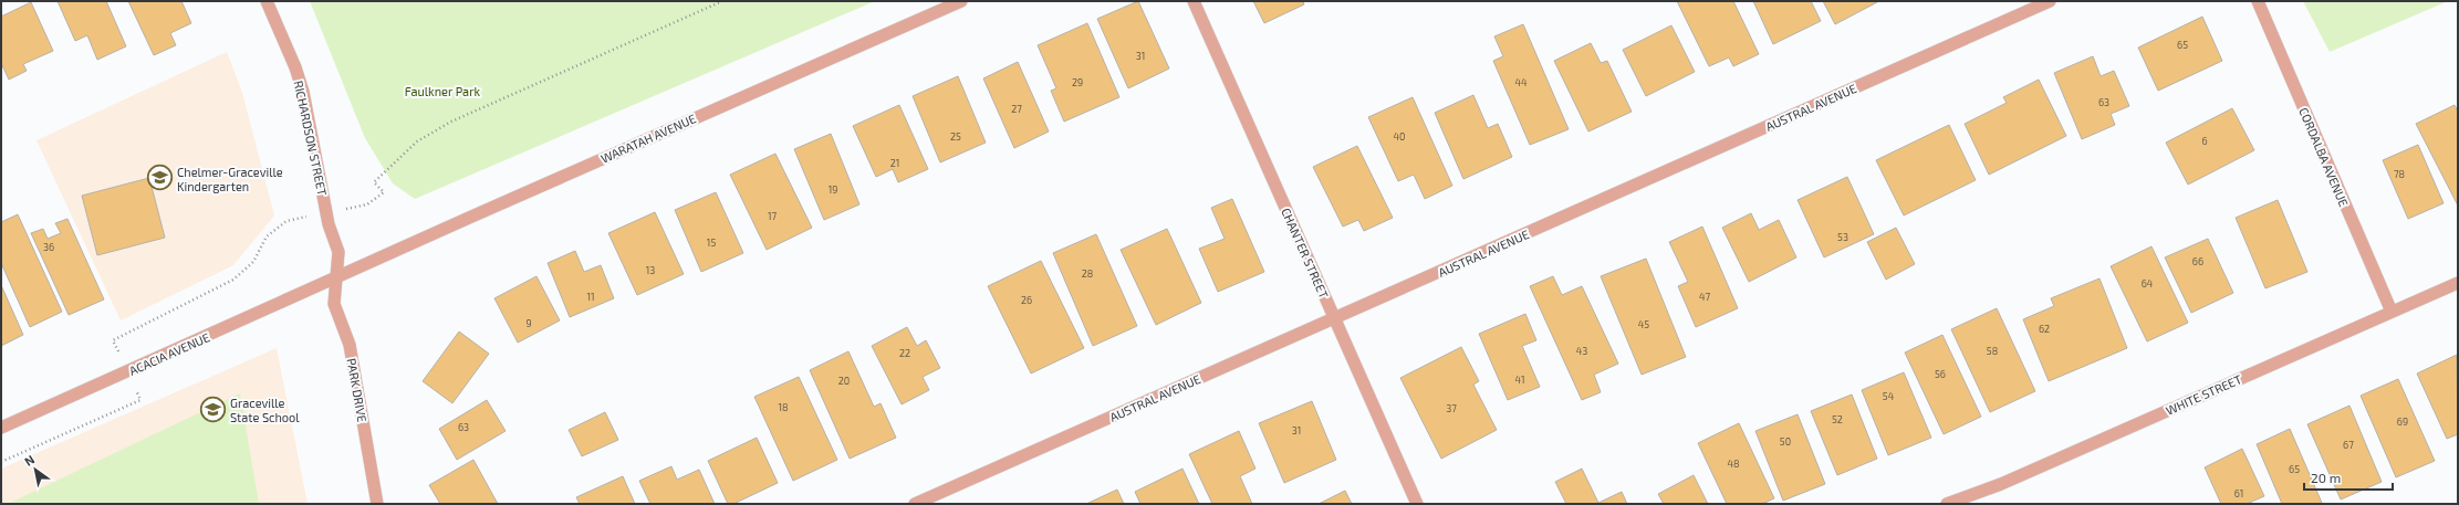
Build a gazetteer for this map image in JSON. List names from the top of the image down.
{
  "streets": {
    "street": [
      "AUSTRAL AVENUE",
      "RICHARDSON STREET",
      "WARATAH AVENUE",
      "CORDALBA AVENUE",
      "CHANTER STREET",
      "ACACIA AVENUE",
      "PARK DRIVE",
      "WHITE STREET"
    ]
  },
  "crossings": [
    ["AUSTRAL AVENUE", "CHANTER STREET"],
    ["RICHARDSON STREET", "WARATAH AVENUE"],
    ["RICHARDSON STREET", "ACACIA AVENUE"],
    ["RICHARDSON STREET", "PARK DRIVE"],
    ["WARATAH AVENUE", "ACACIA AVENUE"],
    ["WARATAH AVENUE", "PARK DRIVE"],
    ["CORDALBA AVENUE", "WHITE STREET"],
    ["ACACIA AVENUE", "PARK DRIVE"]
  ],
  "parks": ["Faulkner Park"],
  "places": {
    "school or university": ["Chelmer-Graceville Kindergarten", "Graceville State School"]
  },
  "house_numbers": [
    "65",
    "31",
    "29",
    "44",
    "63",
    "27",
    "25",
    "40",
    "6",
    "21",
    "78",
    "19",
    "17",
    "53",
    "15",
    "36",
    "66",
    "13",
    "28",
    "64",
    "11",
    "47",
    "26",
    "9",
    "45",
    "62",
    "43",
    "58",
    "22",
    "56",
    "41",
    "20",
    "54",
    "18",
    "37",
    "52",
    "69",
    "63",
    "31",
    "50",
    "67",
    "48",
    "65",
    "61"
  ],
  "scale_bar": "20 m",
  "north": "top left"
}
